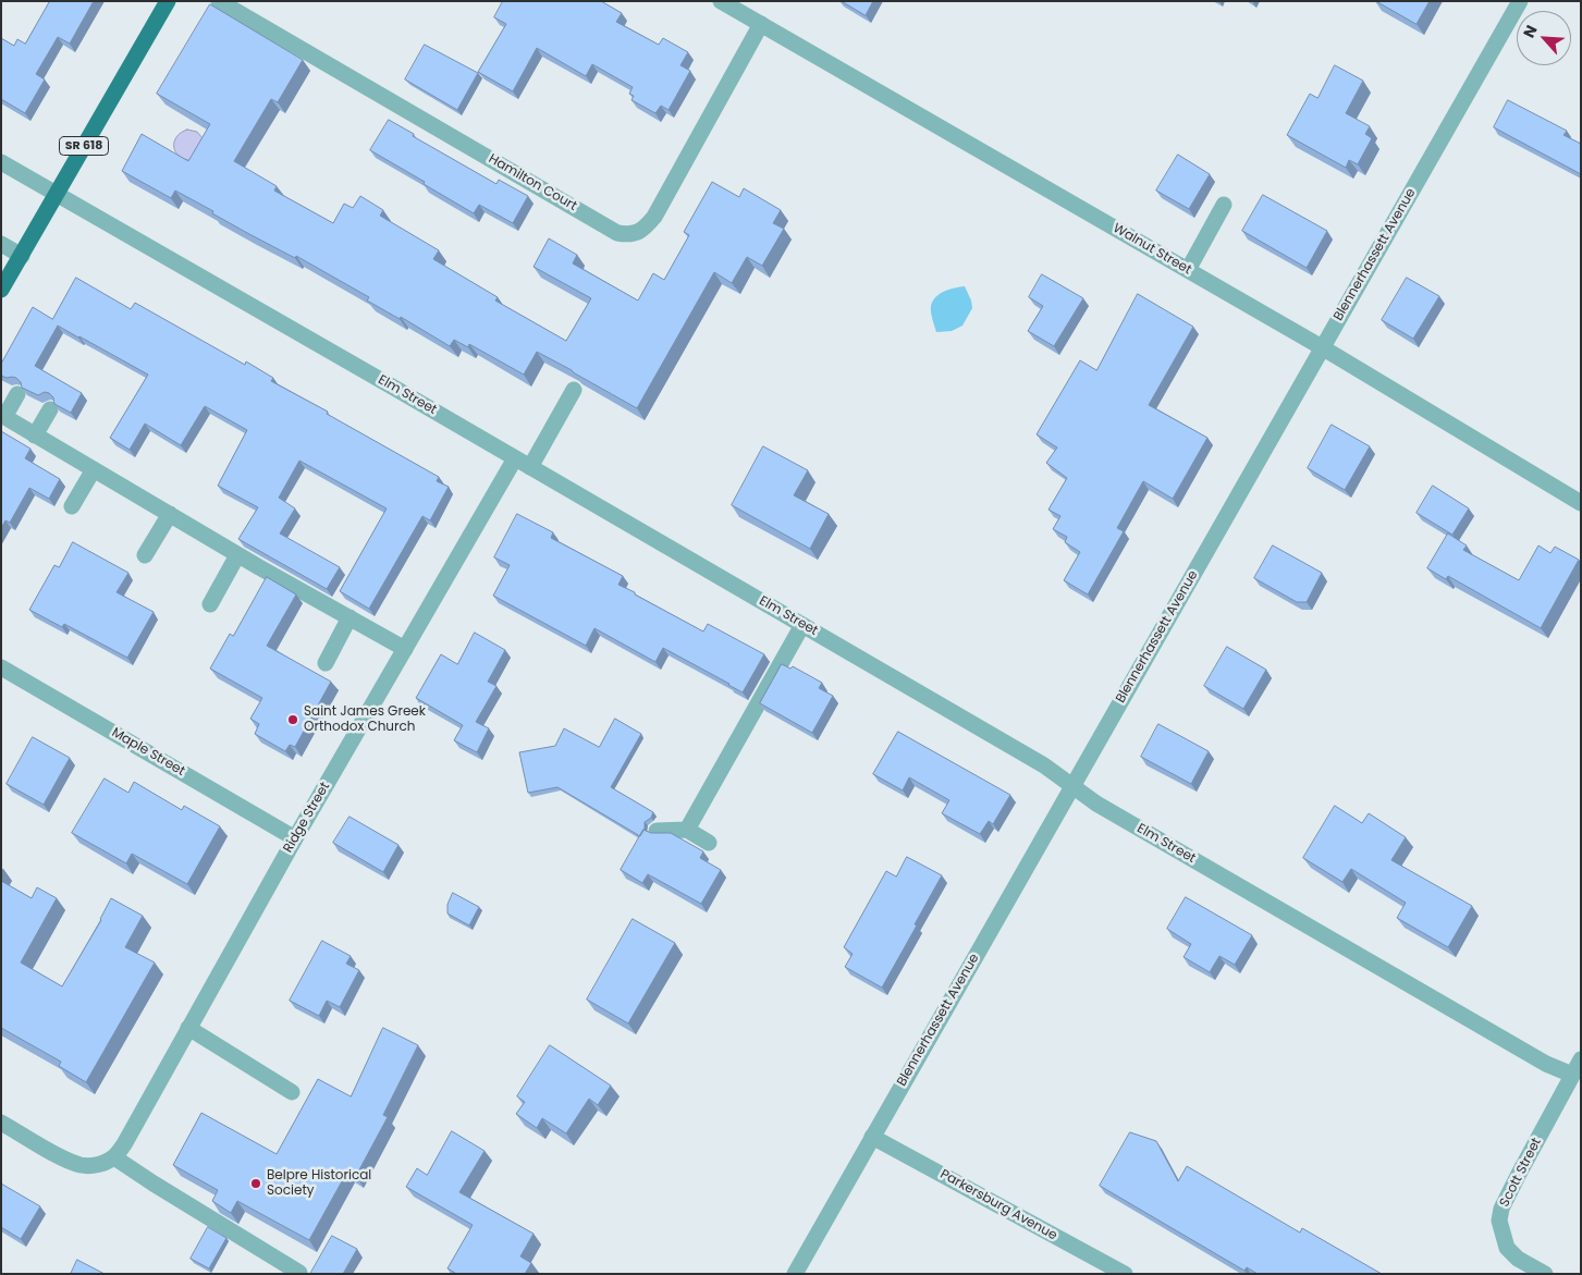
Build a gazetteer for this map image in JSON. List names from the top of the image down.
{
  "streets": {
    "main road": ["SR 618"],
    "street": [
      "Hamilton Court",
      "Walnut Street",
      "Blennerhassett Avenue",
      "Elm Street",
      "Maple Street",
      "Ridge Street",
      "Scott Street",
      "Parkersburg Avenue"
    ]
  },
  "crossings": [
    ["SR 618", "Elm Street"],
    ["Hamilton Court", "Walnut Street"],
    ["Walnut Street", "Blennerhassett Avenue"],
    ["Blennerhassett Avenue", "Elm Street"],
    ["Blennerhassett Avenue", "Parkersburg Avenue"],
    ["Elm Street", "Ridge Street"],
    ["Elm Street", "Scott Street"],
    ["Maple Street", "Ridge Street"]
  ],
  "places": ["Saint James Greek Orthodox Church", "Belpre Historical Society"],
  "north": "top left"
}
